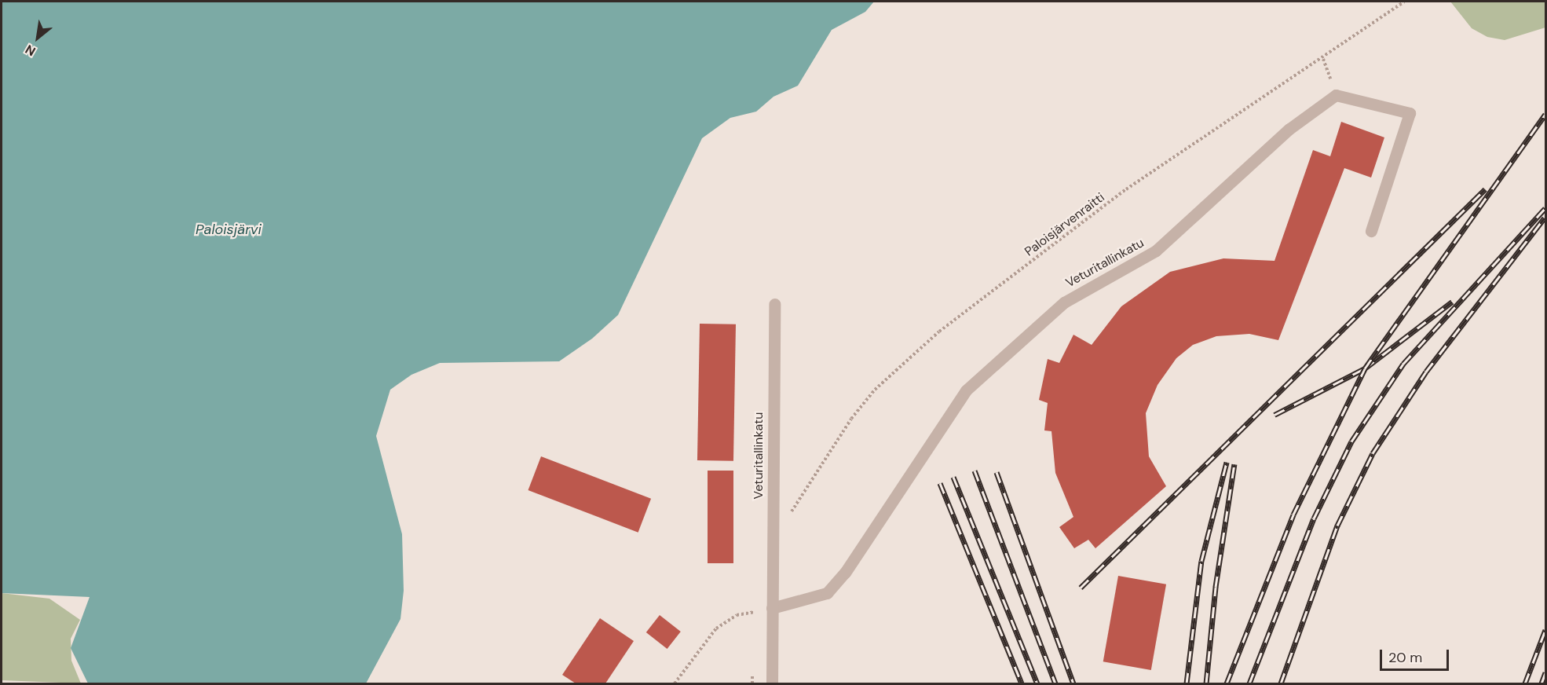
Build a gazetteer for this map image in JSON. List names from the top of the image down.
{
  "streets": {
    "street": ["Veturitallinkatu"],
    "path": ["Paloisjärvenraitti"]
  },
  "water": ["Paloisjärvi"],
  "scale_bar": "20 m",
  "north": "bottom left"
}
